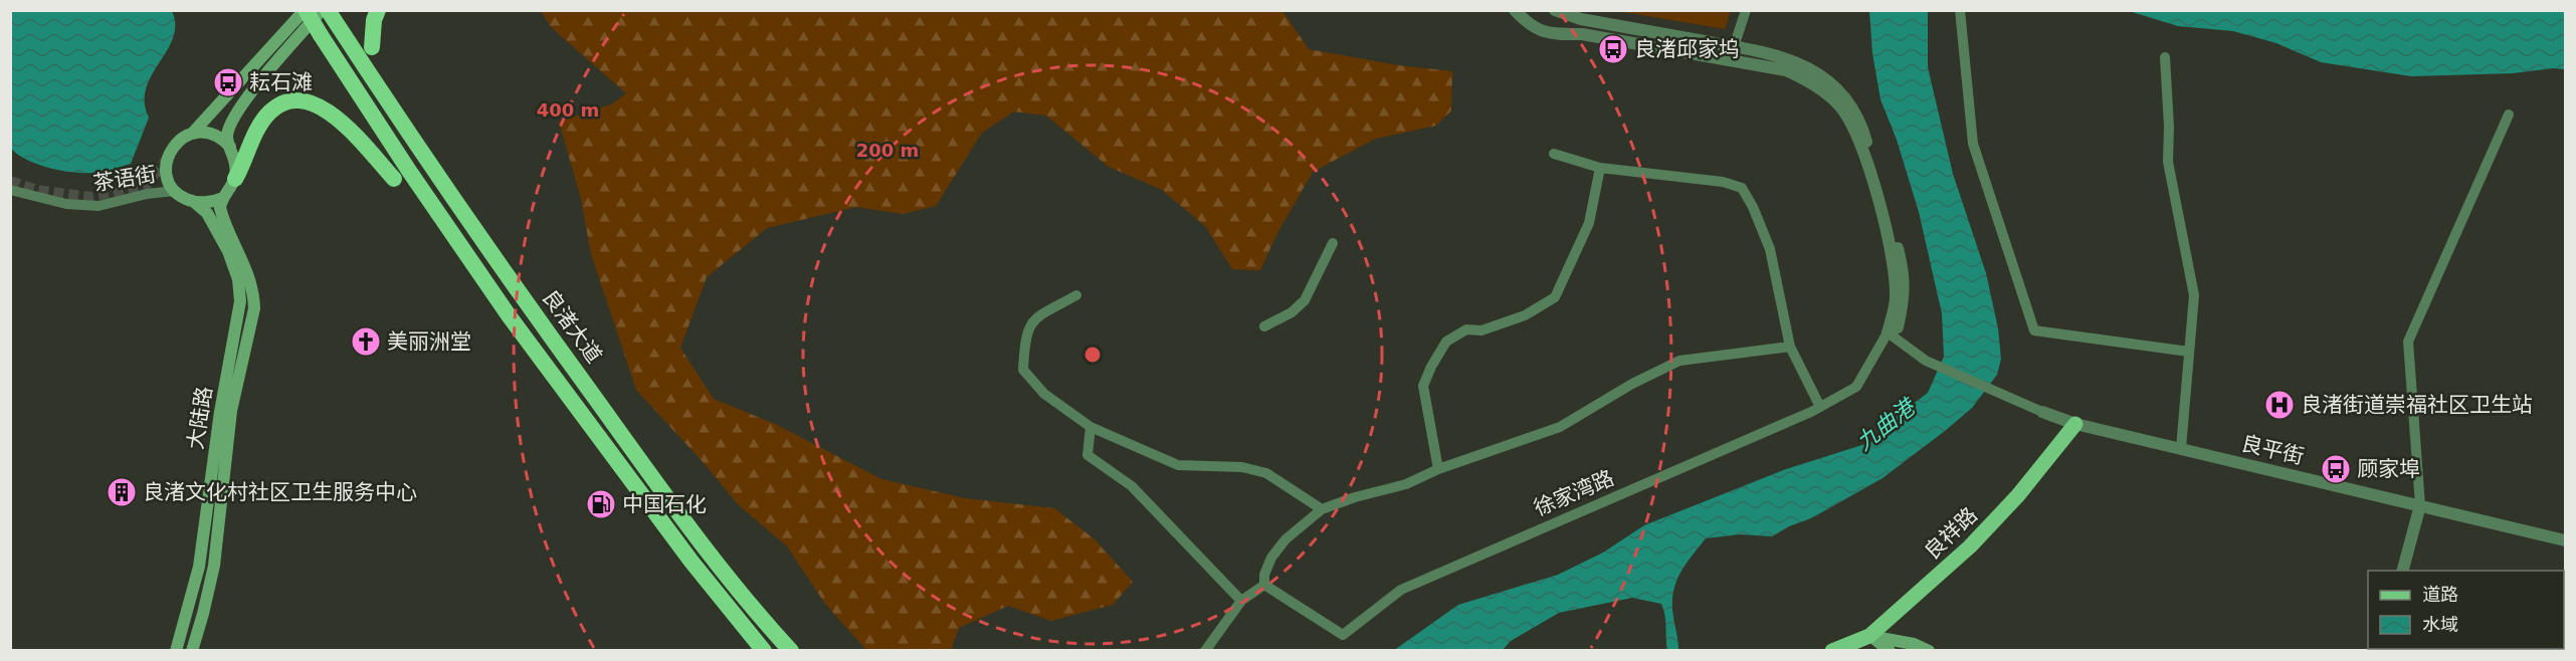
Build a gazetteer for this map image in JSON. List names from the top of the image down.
{
  "streets": {
    "highway": ["良渚大道"],
    "main road": ["大陆路", "良祥路"],
    "street": ["茶语街", "良平街", "徐家湾路"]
  },
  "crossings": [
    ["茶语街", "大陆路"],
    ["良平街", "良祥路"]
  ],
  "water": ["九曲港"],
  "places": {
    "bus stop": ["良渚邱家坞", "耘石滩", "顾家埠"],
    "church": ["美丽洲堂"],
    "hospital": ["良渚街道崇福社区卫生站"],
    "building": ["良渚文化村社区卫生服务中心"],
    "fuel station": ["中国石化"]
  },
  "legend": ["道路", "水域"],
  "rings": ["400 m", "200 m"]
}
